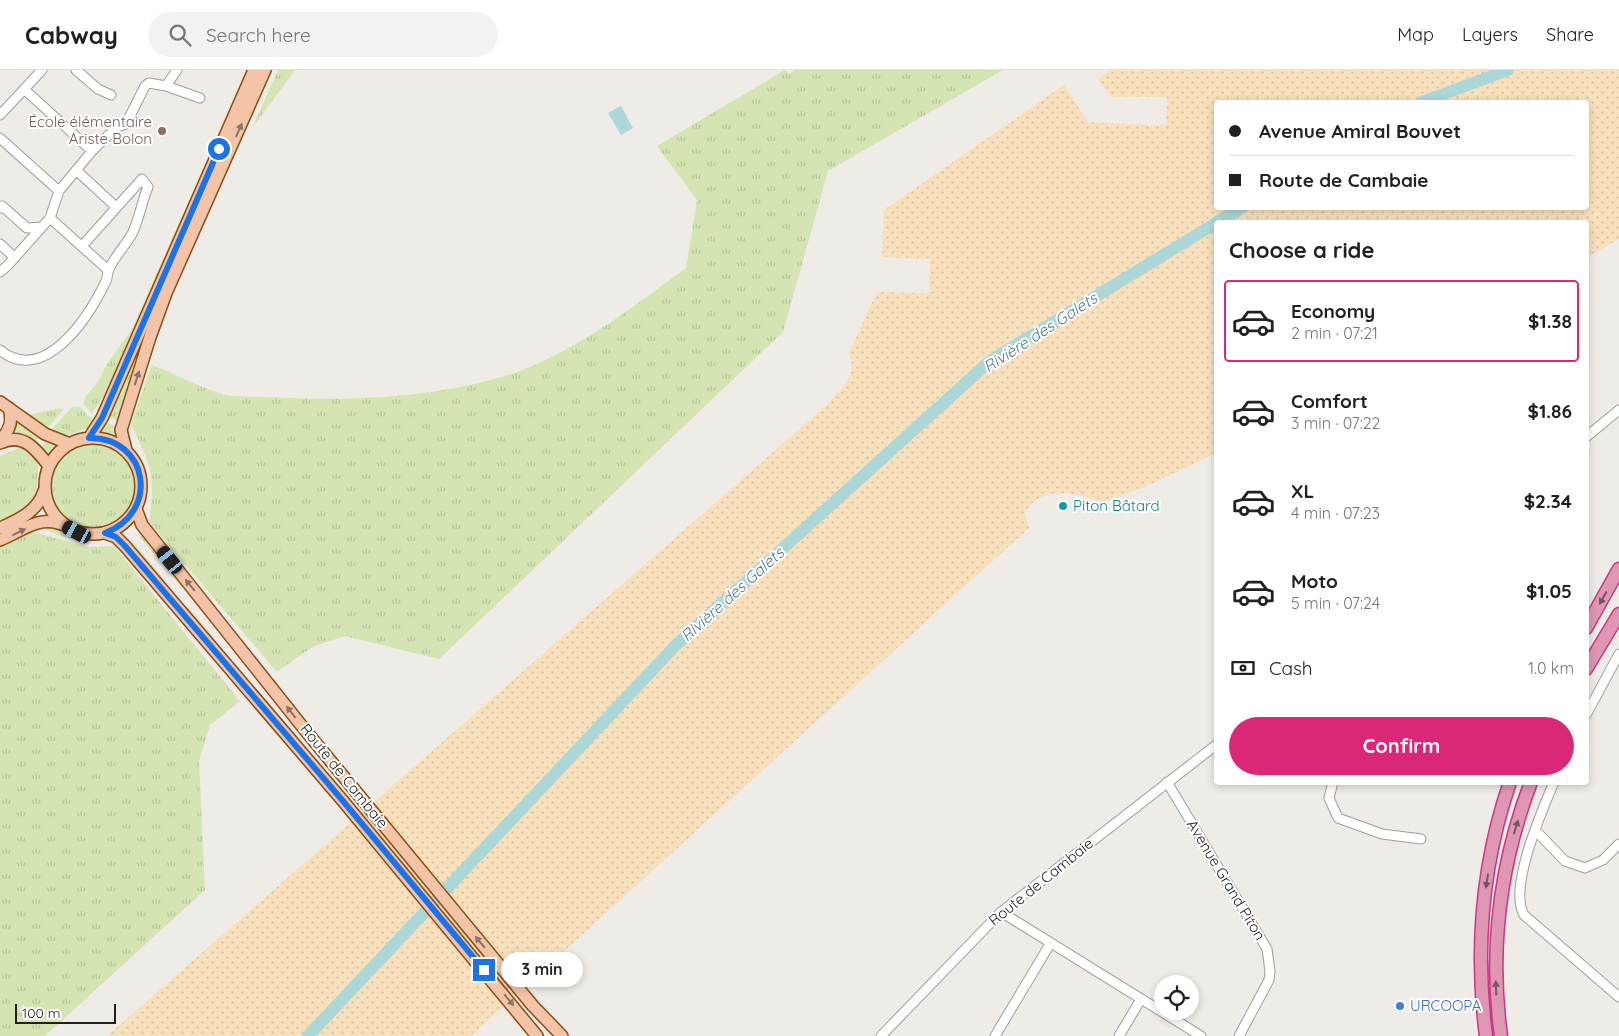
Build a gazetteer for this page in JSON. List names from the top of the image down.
{
  "streets": {
    "main road": ["Route de Cambaie"],
    "street": ["Avenue Grand Piton"]
  },
  "crossings": [
    ["Route de Cambaie", "Avenue Grand Piton"]
  ],
  "water": ["Rivière des Galets"],
  "places": ["École élémentaire Ariste Bolon", "Piton Bâtard", "URCOOPA"],
  "scale_bar": "100 m",
  "page": {
    "header": "Cabway",
    "search": "Search here",
    "nav": ["Map", "Layers", "Share"],
    "banner": ["Avenue Amiral Bouvet", "Route de Cambaie"],
    "heading": "Choose a ride",
    "list": [
      {
        "name": "Economy",
        "note": "2 min · 07:21",
        "value": "$1.38"
      },
      {
        "name": "Comfort",
        "note": "3 min · 07:22",
        "value": "$1.86"
      },
      {
        "name": "XL",
        "note": "4 min · 07:23",
        "value": "$2.34"
      },
      {
        "name": "Moto",
        "note": "5 min · 07:24",
        "value": "$1.05"
      }
    ],
    "pay": ["Cash", "1.0 km"],
    "buttons": "Confirm",
    "bubble": "3 min",
    "scale": "100 m"
  }
}
